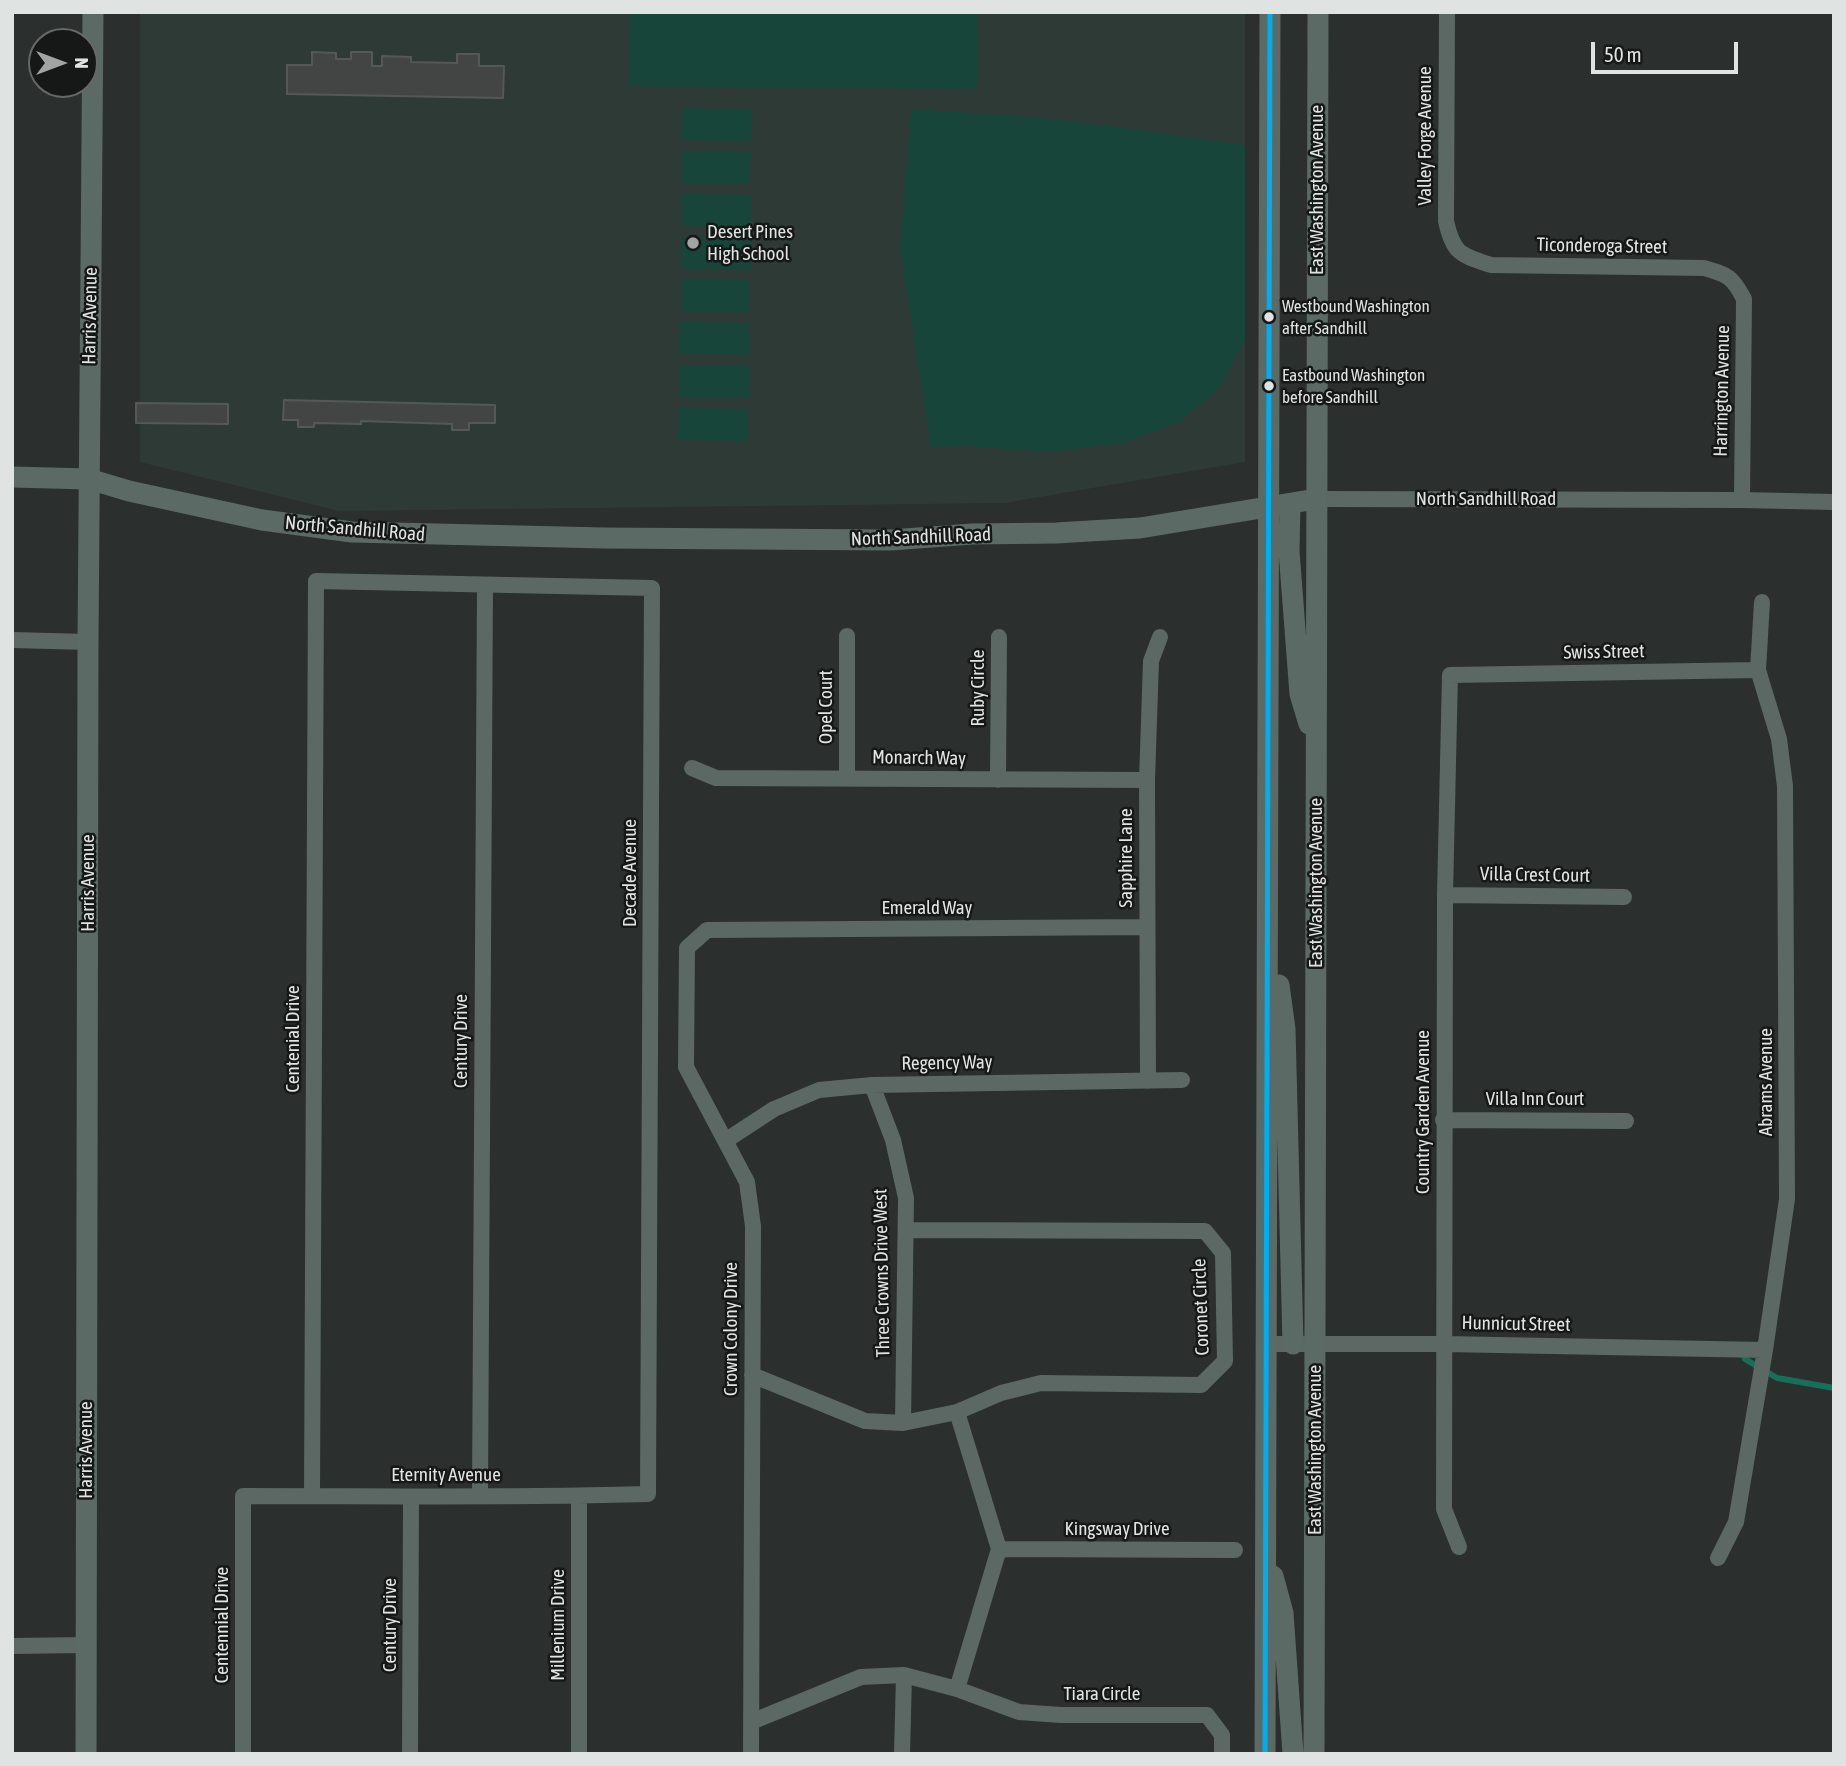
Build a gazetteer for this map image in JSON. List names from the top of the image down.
{
  "streets": {
    "main road": ["East Washington Avenue", "Harris Avenue", "North Sandhill Road"],
    "street": [
      "Valley Forge Avenue",
      "Ticonderoga Street",
      "Harrington Avenue",
      "Swiss Street",
      "Ruby Circle",
      "Opel Court",
      "Monarch Way",
      "Sapphire Lane",
      "Decade Avenue",
      "Villa Crest Court",
      "Emerald Way",
      "Centenial Drive",
      "Century Drive",
      "Regency Way",
      "Abrams Avenue",
      "Villa Inn Court",
      "Country Garden Avenue",
      "Three Crowns Drive West",
      "Coronet Circle",
      "Hunnicut Street",
      "Crown Colony Drive",
      "Eternity Avenue",
      "Kingsway Drive",
      "Centennial Drive",
      "Millenium Drive",
      "Tiara Circle"
    ]
  },
  "crossings": [
    ["Valley Forge Avenue", "Ticonderoga Street"],
    ["East Washington Avenue", "North Sandhill Road"],
    ["East Washington Avenue", "Hunnicut Street"],
    ["Ticonderoga Street", "Harrington Avenue"],
    ["Harris Avenue", "North Sandhill Road"],
    ["Harrington Avenue", "North Sandhill Road"],
    ["Swiss Street", "Abrams Avenue"],
    ["Swiss Street", "Country Garden Avenue"],
    ["Ruby Circle", "Monarch Way"],
    ["Opel Court", "Monarch Way"],
    ["Monarch Way", "Sapphire Lane"],
    ["Sapphire Lane", "Emerald Way"],
    ["Sapphire Lane", "Regency Way"],
    ["Decade Avenue", "Centenial Drive"],
    ["Decade Avenue", "Century Drive"],
    ["Decade Avenue", "Eternity Avenue"],
    ["Villa Crest Court", "Country Garden Avenue"],
    ["Emerald Way", "Crown Colony Drive"],
    ["Centenial Drive", "Eternity Avenue"],
    ["Century Drive", "Eternity Avenue"],
    ["Regency Way", "Three Crowns Drive West"],
    ["Regency Way", "Crown Colony Drive"],
    ["Abrams Avenue", "Hunnicut Street"],
    ["Villa Inn Court", "Country Garden Avenue"],
    ["Country Garden Avenue", "Hunnicut Street"],
    ["Three Crowns Drive West", "Coronet Circle"],
    ["Eternity Avenue", "Centennial Drive"],
    ["Eternity Avenue", "Millenium Drive"]
  ],
  "places": ["Desert Pines High School", "Westbound Washington after Sandhill", "Eastbound Washington before Sandhill"],
  "scale_bar": "50 m",
  "north": "right"
}
